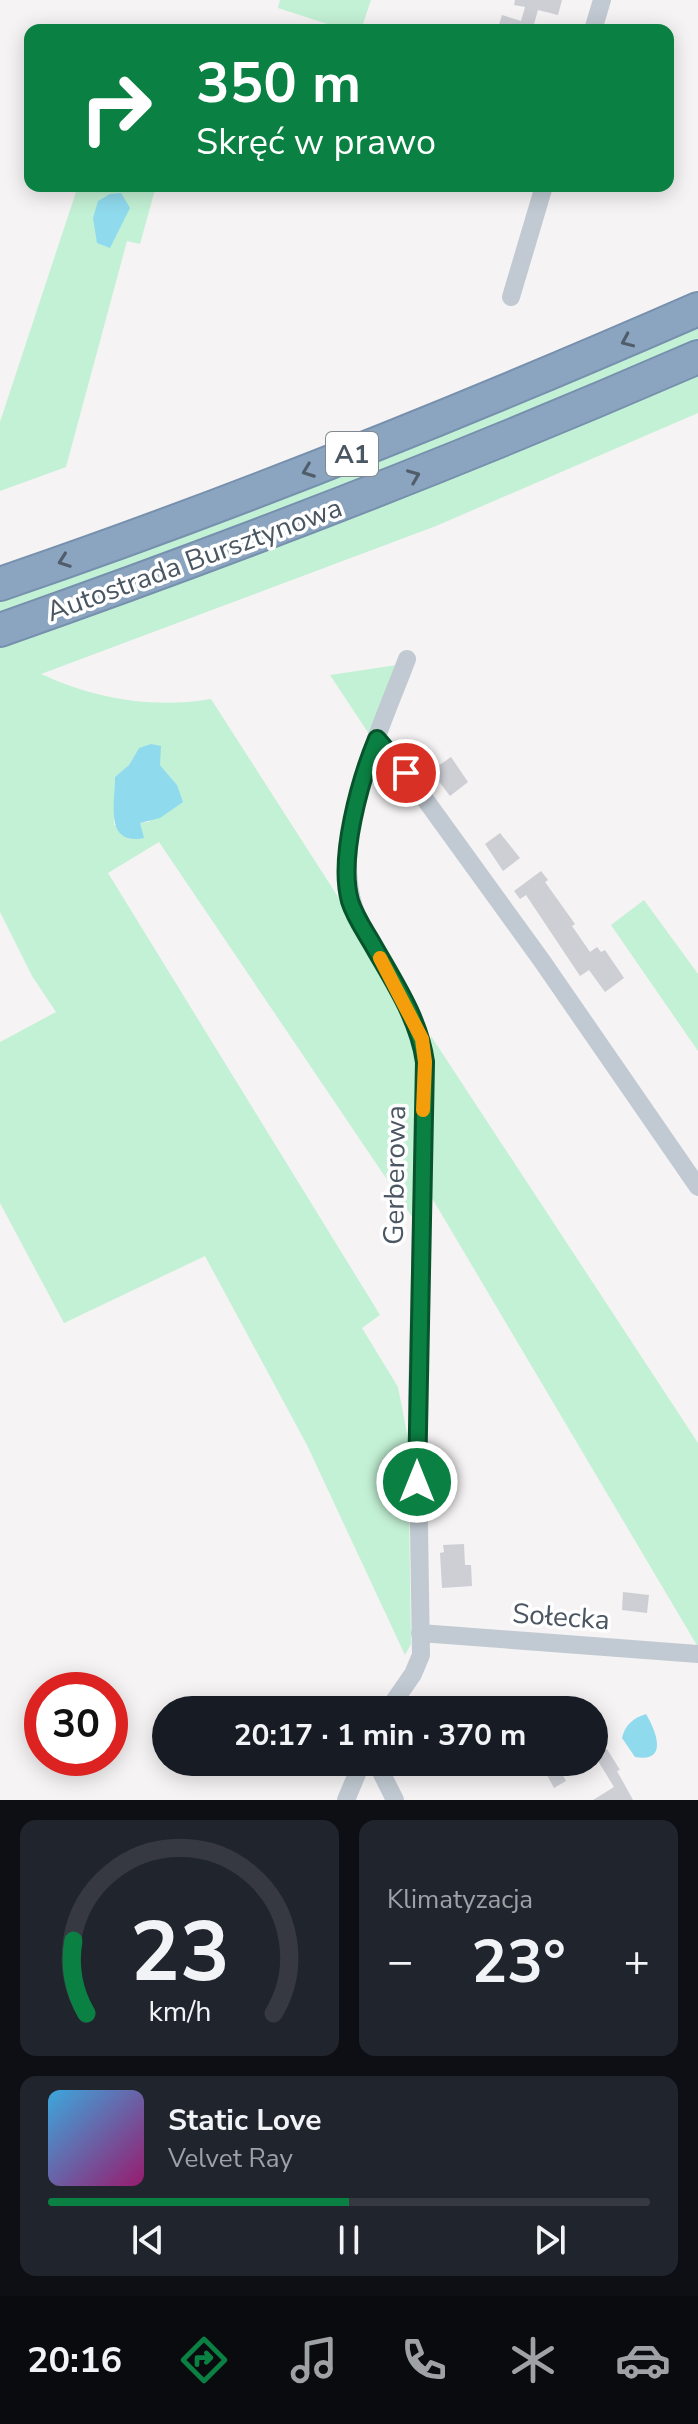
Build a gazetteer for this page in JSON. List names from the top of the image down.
{
  "streets": {
    "highway": ["A1", "Autostrada Bursztynowa"],
    "street": ["Gerberowa", "Sołecka"]
  },
  "crossings": [
    ["Gerberowa", "Sołecka"]
  ],
  "page": {
    "turn": ["350 m", "Skręć w prawo"],
    "limit": "30",
    "trip": "20:17 · 1 min · 370 m",
    "tile": "Klimatyzacja",
    "heat": ["−", "23°", "+"],
    "song": ["Static Love", "Velvet Ray"],
    "tabs": "20:16",
    "gauge": ["23", "km/h"]
  }
}
